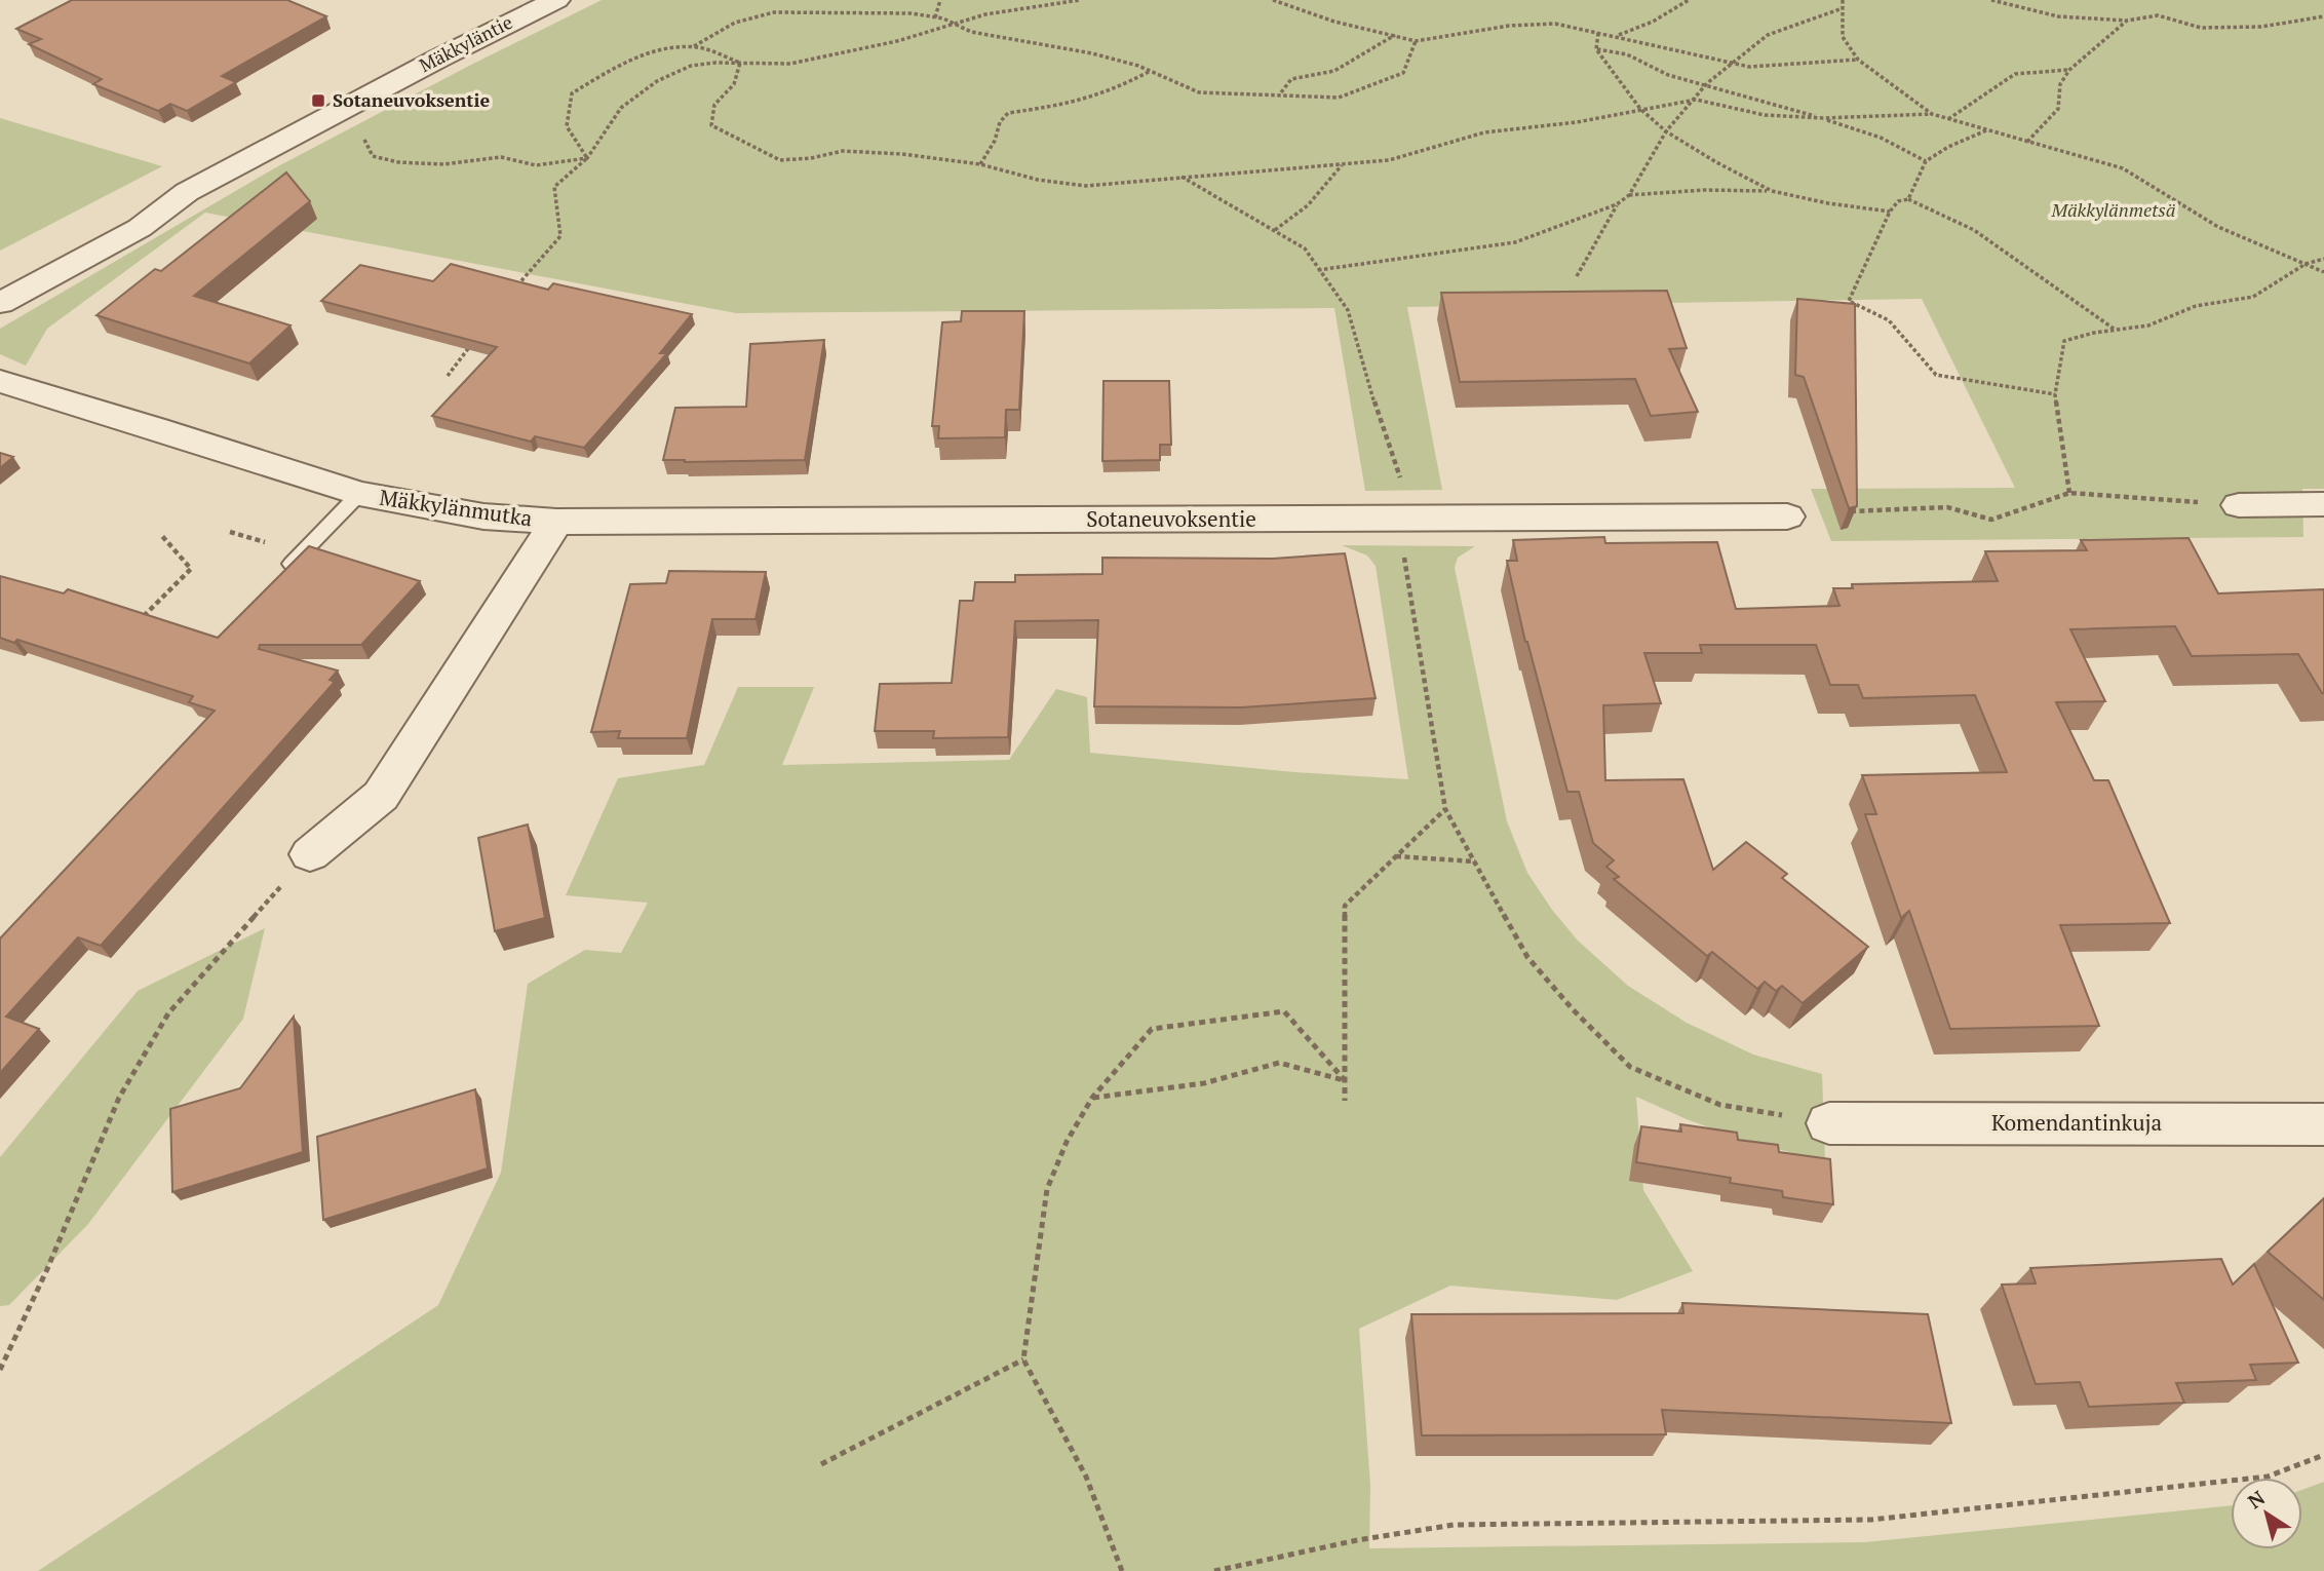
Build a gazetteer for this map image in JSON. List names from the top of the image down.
{
  "streets": {
    "street": [
      "Mäkkyläntie",
      "Mäkkylänmutka",
      "Sotaneuvoksentie",
      "Komendantinkuja"
    ]
  },
  "crossings": [
    ["Mäkkylänmutka", "Sotaneuvoksentie"]
  ],
  "parks": ["Mäkkylänmetsä"],
  "places": {
    "transit": ["Sotaneuvoksentie"]
  },
  "north": "top left"
}
